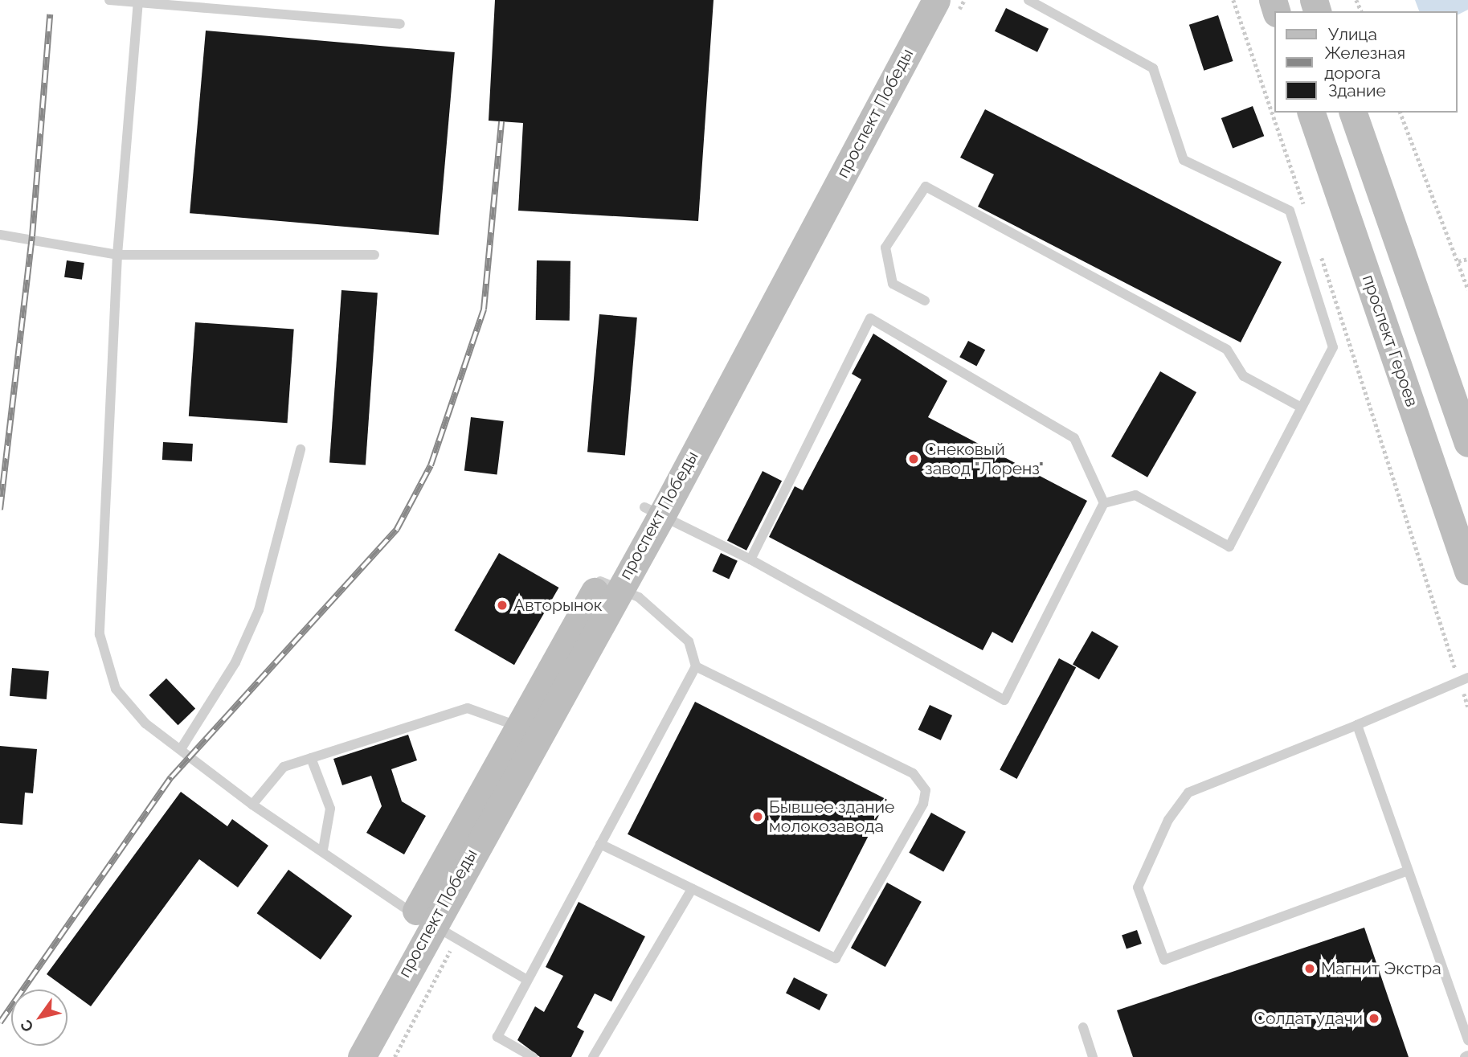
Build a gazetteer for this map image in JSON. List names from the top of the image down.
{
  "streets": {
    "main road": ["проспект Победы", "проспект Героев"]
  },
  "places": [
    "Снековый завод \"Лоренз\"",
    "Авторынок",
    "Бывшее здание молокозавода",
    "Магнит Экстра",
    "Солдат удачи"
  ],
  "legend": ["Улица", "Железная дорога", "Здание"],
  "north": "bottom left"
}
